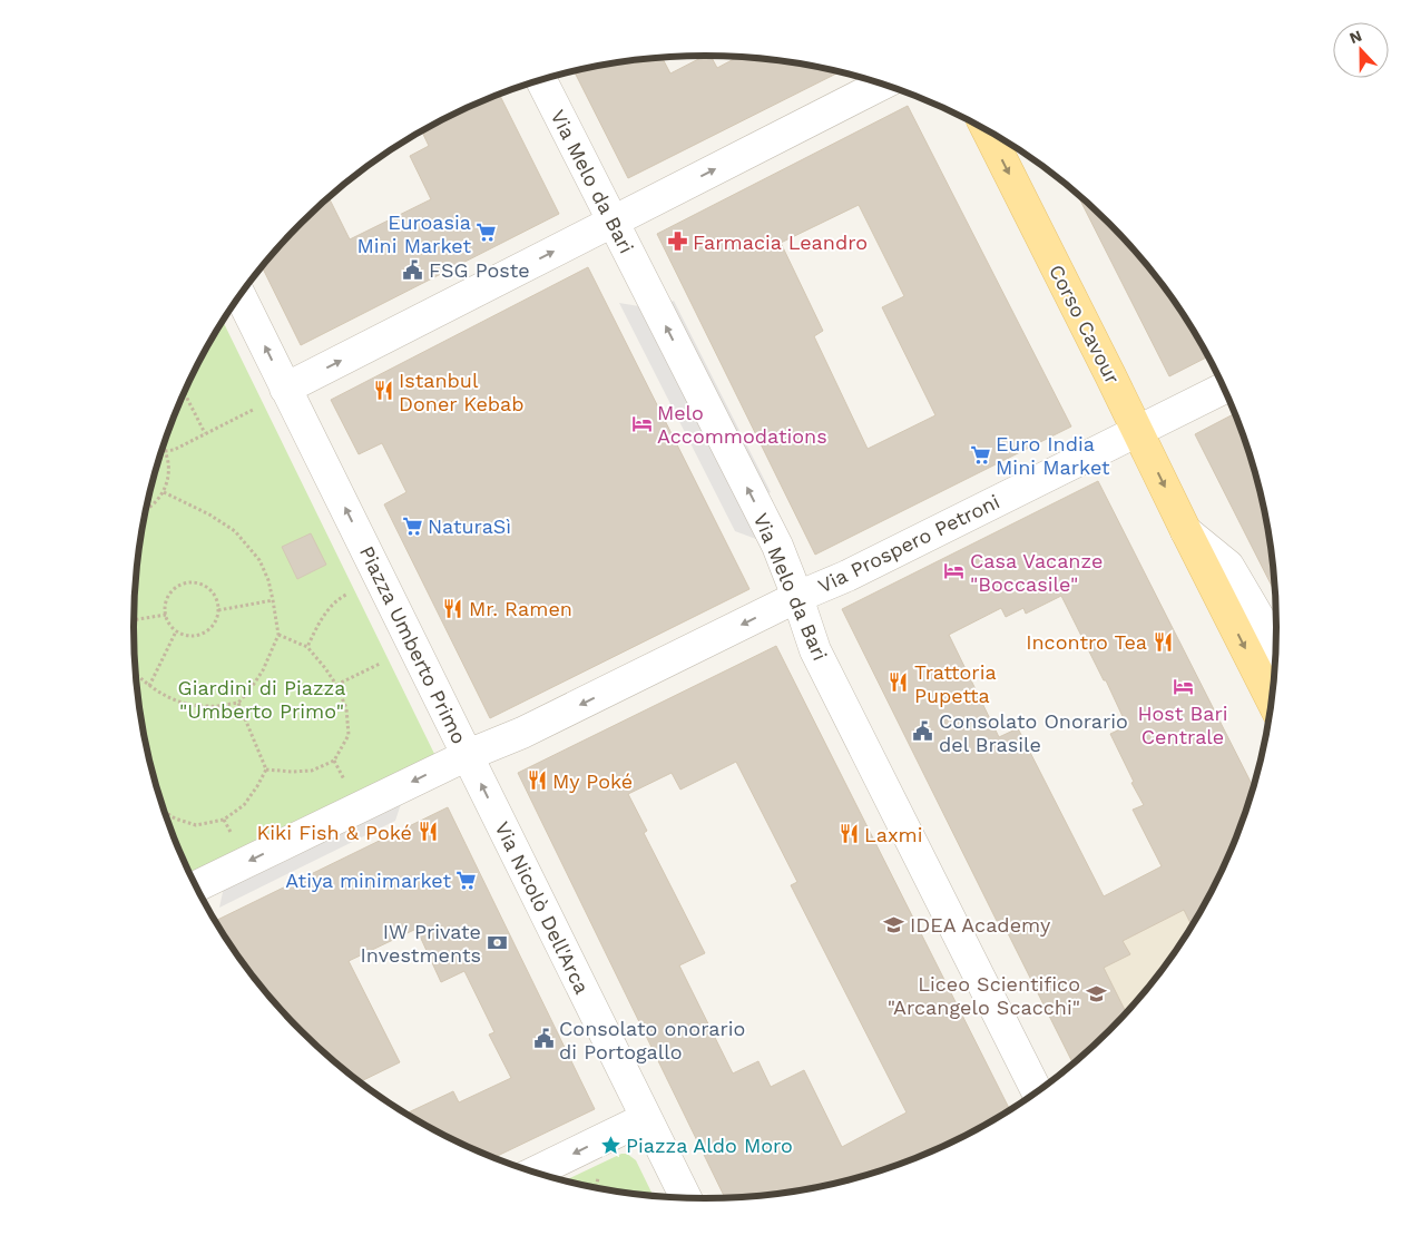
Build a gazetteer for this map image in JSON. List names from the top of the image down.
{
  "streets": {
    "main road": ["Corso Cavour"],
    "street": [
      "Via Melo da Bari",
      "Via Prospero Petroni",
      "Piazza Umberto Primo",
      "Via Nicolò Dell'Arca"
    ]
  },
  "crossings": [
    ["Via Melo da Bari", "Via Prospero Petroni"],
    ["Corso Cavour", "Via Prospero Petroni"],
    ["Via Prospero Petroni", "Piazza Umberto Primo"],
    ["Via Prospero Petroni", "Via Nicolò Dell'Arca"],
    ["Piazza Umberto Primo", "Via Nicolò Dell'Arca"]
  ],
  "one_way": [
    "Via Melo da Bari",
    "Corso Cavour",
    "Via Prospero Petroni",
    "Via Nicolò Dell'Arca"
  ],
  "parks": ["Giardini di Piazza \"Umberto Primo\""],
  "places": {
    "supermarket": [
      "Euroasia Mini Market",
      "Euro India Mini Market",
      "NaturaSì",
      "Atiya minimarket"
    ],
    "pharmacy": ["Farmacia Leandro"],
    "public building": ["FSG Poste", "Consolato Onorario del Brasile", "Consolato onorario di Portogallo"],
    "restaurant": [
      "Istanbul Doner Kebab",
      "Mr. Ramen",
      "Incontro Tea",
      "Trattoria Pupetta",
      "My Poké",
      "Kiki Fish & Poké",
      "Laxmi"
    ],
    "hotel": ["Melo Accommodations", "Casa Vacanze \"Boccasile\"", "Host Bari Centrale"],
    "school or university": ["IDEA Academy", "Liceo Scientifico \"Arcangelo Scacchi\""],
    "bank": ["IW Private Investments"],
    "place": ["Piazza Aldo Moro"]
  },
  "north": "top"
}
